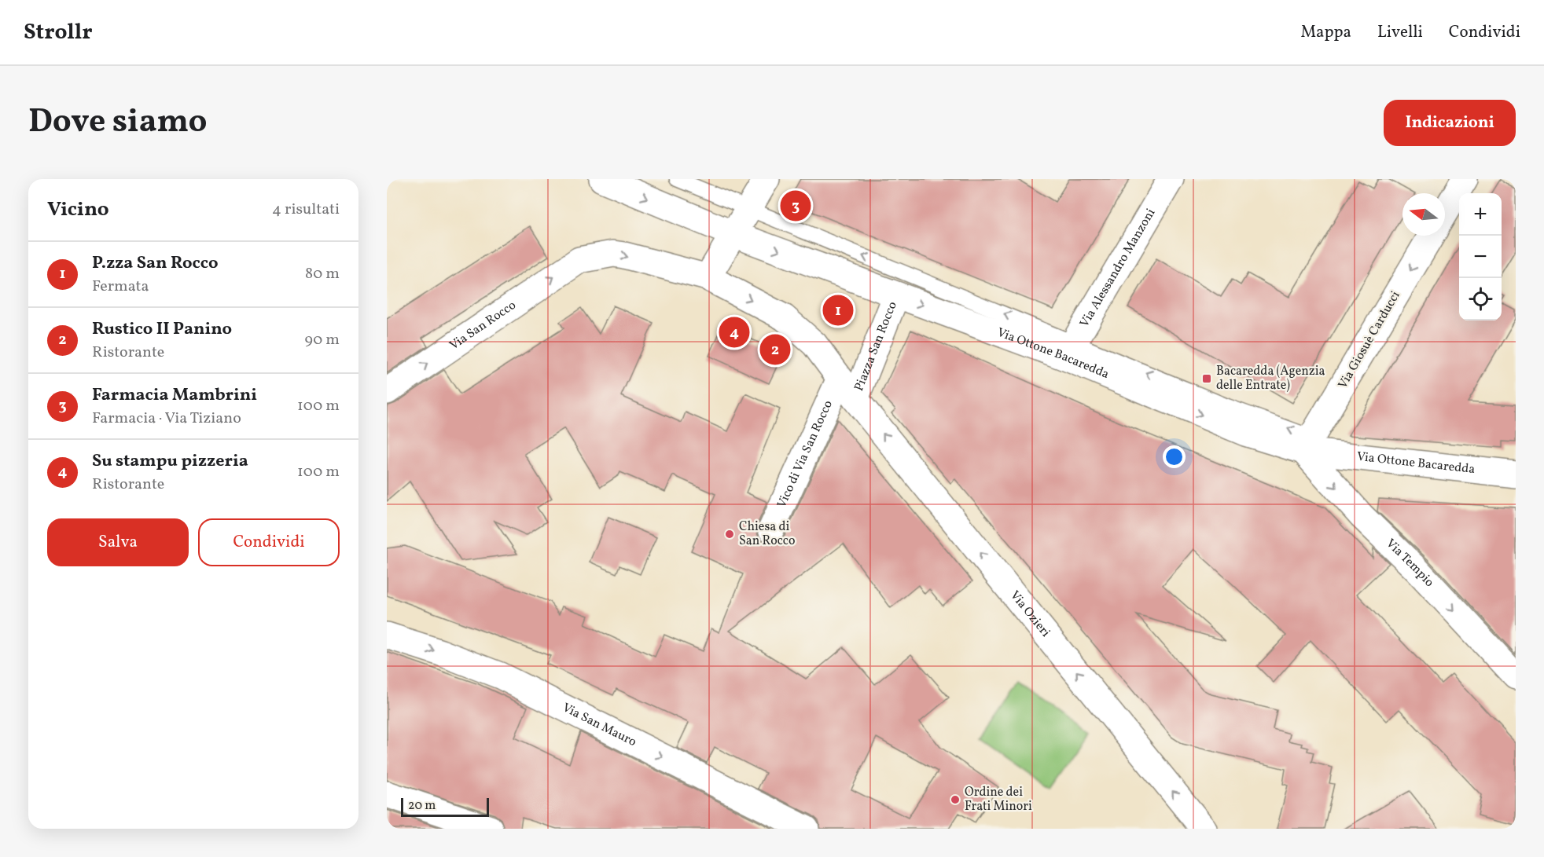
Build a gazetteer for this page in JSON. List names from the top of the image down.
{
  "streets": {
    "street": [
      "Via Alessandro Manzoni",
      "Via San Rocco",
      "Via Giosuè Carducci",
      "Piazza San Rocco",
      "Via Ottone Bacaredda",
      "Vico di Via San Rocco",
      "Via Tempio",
      "Via Ozieri",
      "Via San Mauro"
    ]
  },
  "crossings": [
    ["Via Alessandro Manzoni", "Via Ottone Bacaredda"],
    ["Via San Rocco", "Piazza San Rocco"],
    ["Via Giosuè Carducci", "Via Ottone Bacaredda"],
    ["Via Giosuè Carducci", "Via Tempio"],
    ["Piazza San Rocco", "Via Ottone Bacaredda"],
    ["Piazza San Rocco", "Vico di Via San Rocco"],
    ["Piazza San Rocco", "Via Ozieri"],
    ["Via Ottone Bacaredda", "Via Tempio"]
  ],
  "one_way": [
    "Via San Rocco",
    "Via Giosuè Carducci",
    "Piazza San Rocco",
    "Via Ottone Bacaredda",
    "Via Tempio",
    "Via Ozieri",
    "Via San Mauro"
  ],
  "places": {
    "transit": ["Bacaredda (Agenzia delle Entrate)"],
    "other": ["Chiesa di San Rocco", "Ordine dei Frati Minori"]
  },
  "scale_bar": "20 m",
  "north": "left",
  "page": {
    "header": "Strollr",
    "nav": ["Mappa", "Livelli", "Condividi"],
    "title": "Dove siamo",
    "buttons": [
      "Indicazioni",
      ["Salva", "Condividi"]
    ],
    "heading": ["Vicino", "4 risultati"],
    "pins": [
      "3",
      "1",
      "4",
      "2"
    ],
    "map_buttons": ["+", "−"],
    "list": [
      {
        "mark": "1",
        "name": "P.zza San Rocco",
        "note": "Fermata",
        "value": "80 m"
      },
      {
        "mark": "2",
        "name": "Rustico II Panino",
        "note": "Ristorante",
        "value": "90 m"
      },
      {
        "mark": "3",
        "name": "Farmacia Mambrini",
        "note": "Farmacia · Via Tiziano",
        "value": "100 m"
      },
      {
        "mark": "4",
        "name": "Su stampu pizzeria",
        "note": "Ristorante",
        "value": "100 m"
      }
    ],
    "scale": "20 m"
  }
}
